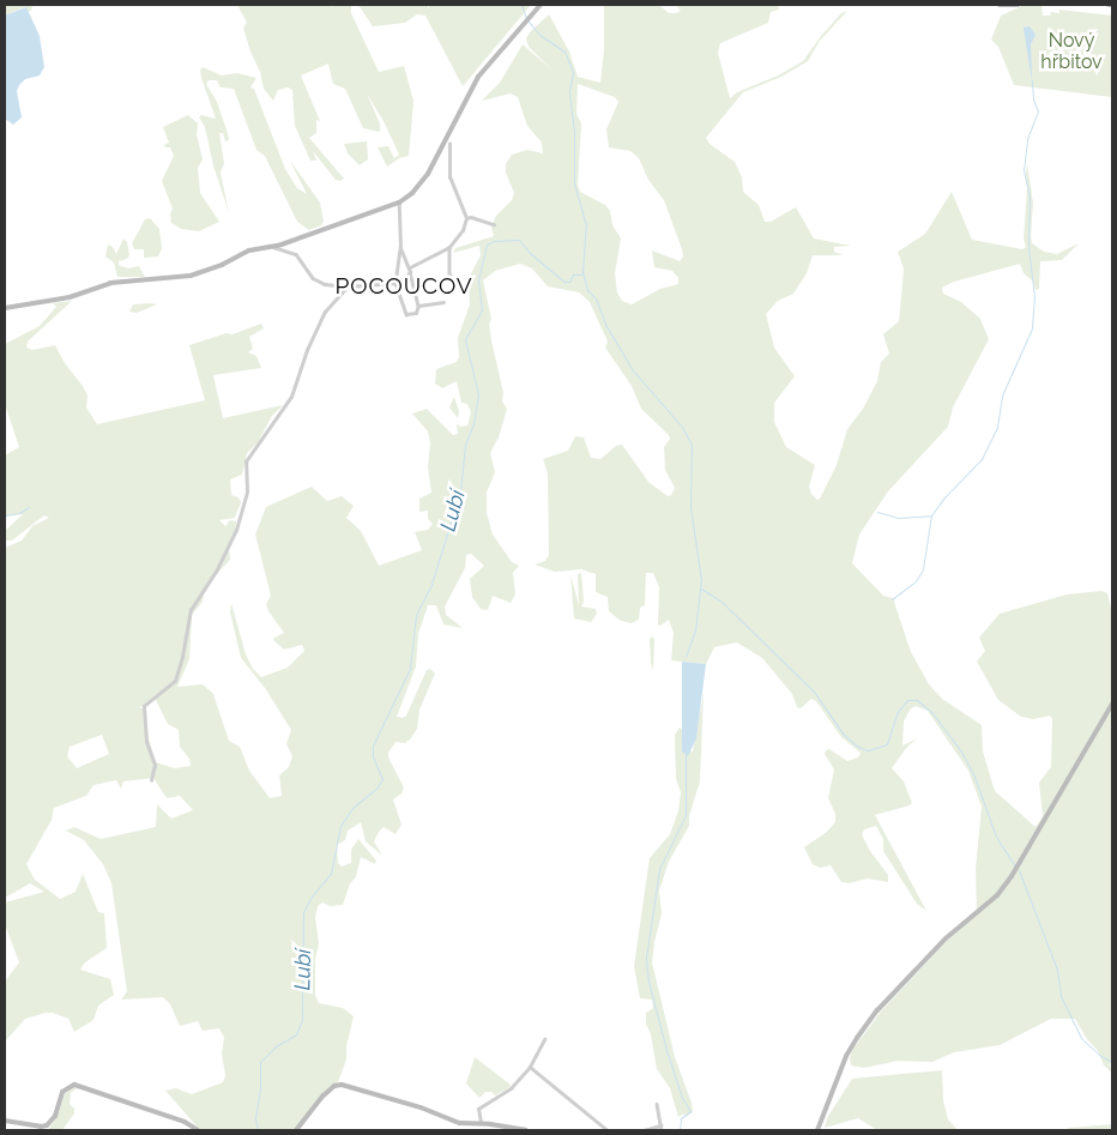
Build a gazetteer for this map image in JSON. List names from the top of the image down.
{
  "districts": ["POCOUCOV"],
  "water": ["Lubí"],
  "parks": ["Nový hřbitov"]
}
